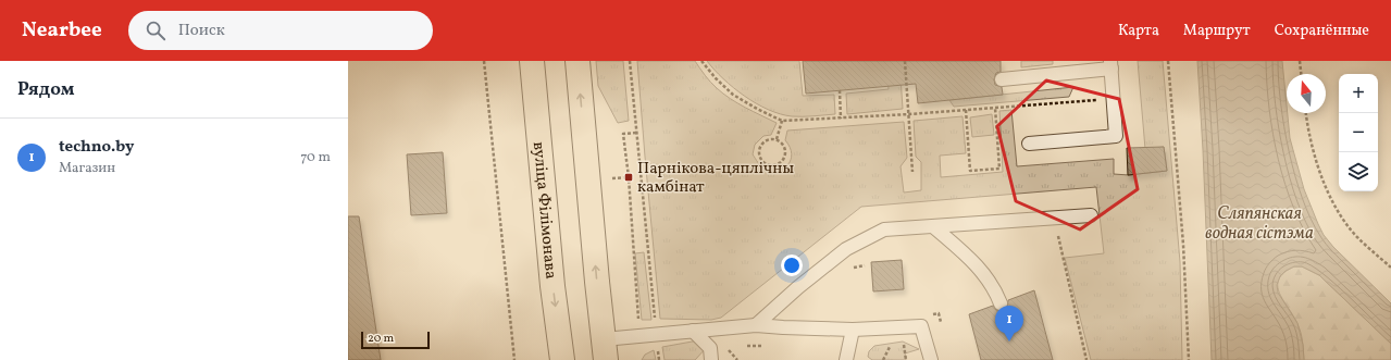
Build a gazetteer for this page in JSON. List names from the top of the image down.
{
  "streets": {
    "main road": ["вуліца Філімонава"]
  },
  "water": ["Сляпянская водная сістэма"],
  "places": {
    "transit": ["Парнікова-цяплічны камбінат"]
  },
  "scale_bar": "20 m",
  "north": "top",
  "page": {
    "header": "Nearbee",
    "search": "Поиск",
    "nav": ["Карта", "Маршрут", "Сохранённые"],
    "heading": "Рядом",
    "map_buttons": ["+", "−"],
    "list": [
      {
        "mark": "1",
        "name": "techno.by",
        "note": "Магазин",
        "value": "70 m"
      }
    ],
    "pins": "1",
    "scale": "20 m"
  }
}
